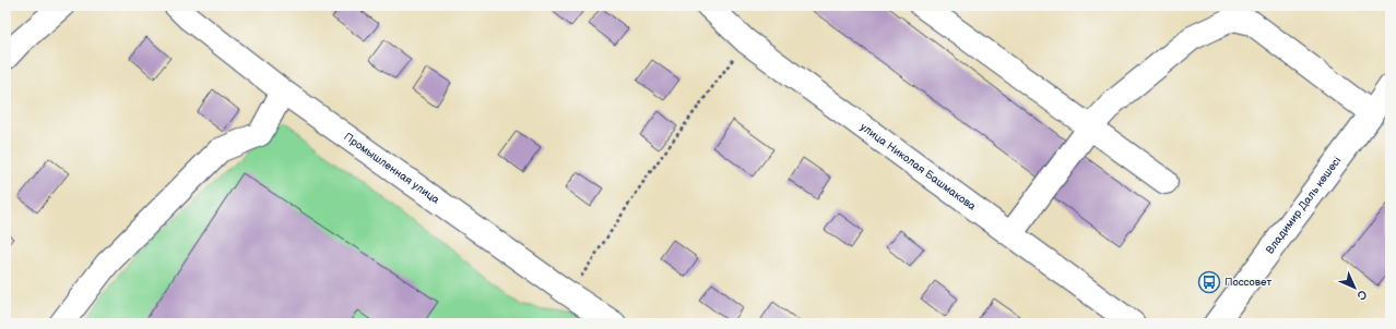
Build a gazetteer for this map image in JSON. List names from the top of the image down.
{
  "streets": {
    "street": ["улица Николая Башмакова", "Промышленная улица", "Владимир Даль көшесі"]
  },
  "places": {
    "bus stop": ["Поссовет"]
  },
  "north": "bottom right"
}
